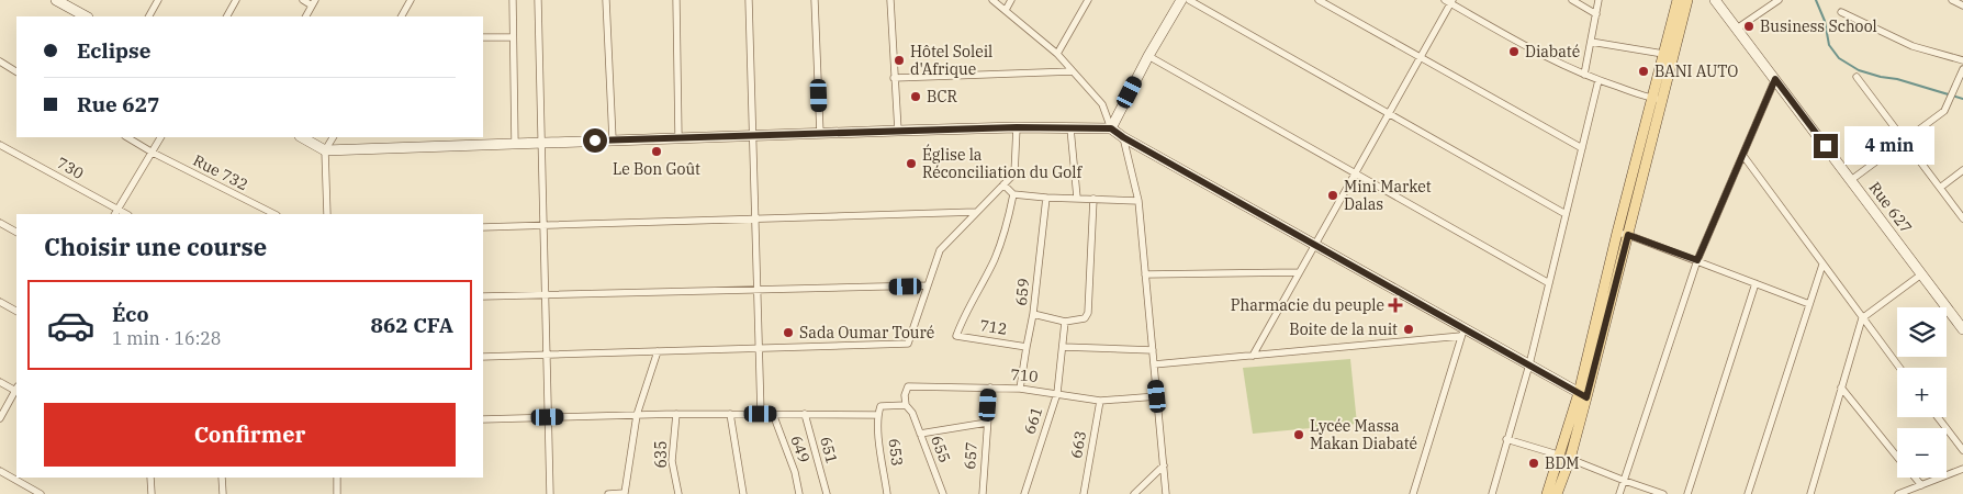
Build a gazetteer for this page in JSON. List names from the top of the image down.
{
  "streets": {
    "street": [
      "730",
      "Rue 732",
      "Rue 627",
      "659",
      "712",
      "710",
      "661",
      "663",
      "649",
      "655",
      "651",
      "653",
      "635",
      "657"
    ]
  },
  "crossings": [
    ["659", "712"],
    ["659", "710"],
    ["710", "661"],
    ["710", "663"],
    ["710", "655"],
    ["710", "657"]
  ],
  "places": {
    "other": [
      "Business School",
      "Diabaté",
      "Hôtel Soleil d'Afrique",
      "BANI AUTO",
      "BCR",
      "Le Bon Goût",
      "Église la Réconciliation du Golf",
      "Mini Market Dalas",
      "Boite de la nuit",
      "Sada Oumar Touré",
      "Lycée Massa Makan Diabaté",
      "BDM"
    ],
    "health": ["Pharmacie du peuple"]
  },
  "page": {
    "banner": ["Eclipse", "Rue 627"],
    "bubble": "4 min",
    "heading": "Choisir une course",
    "list": [
      {
        "name": "Éco",
        "note": "1 min · 16:28",
        "value": "862 CFA"
      }
    ],
    "map_buttons": ["+", "−"],
    "buttons": "Confirmer"
  }
}
